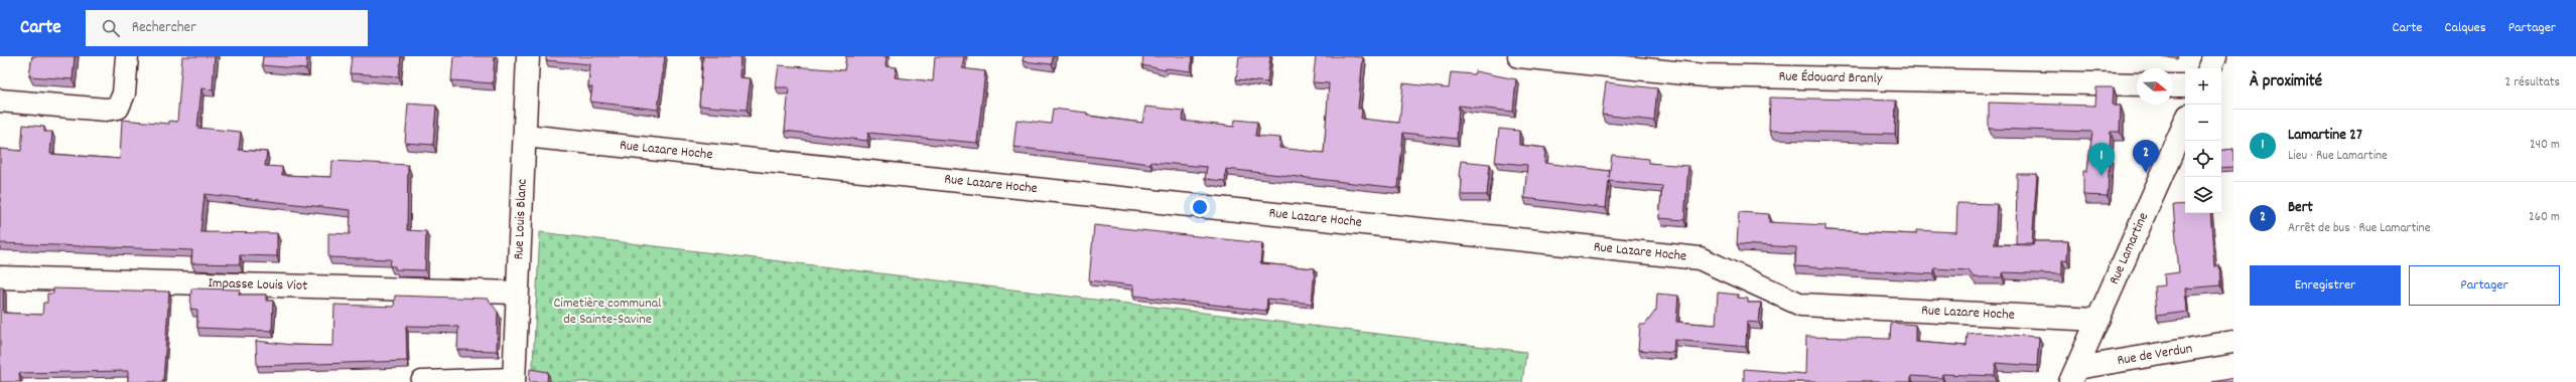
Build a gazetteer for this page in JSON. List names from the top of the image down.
{
  "streets": {
    "street": [
      "Rue Édouard Branly",
      "Rue Lazare Hoche",
      "Rue Louis Blanc",
      "Rue Lamartine",
      "Impasse Louis Viot",
      "Rue de Verdun"
    ]
  },
  "crossings": [
    ["Rue Lazare Hoche", "Rue Louis Blanc"],
    ["Rue Lazare Hoche", "Rue Lamartine"],
    ["Rue Louis Blanc", "Impasse Louis Viot"],
    ["Rue Lamartine", "Rue de Verdun"]
  ],
  "parks": ["Cimetière communal de Sainte-Savine"],
  "north": "right",
  "page": {
    "header": "Carte",
    "search": "Rechercher",
    "nav": ["Carte", "Calques", "Partager"],
    "heading": ["À proximité", "2 résultats"],
    "map_buttons": ["+", "−"],
    "list": [
      {
        "mark": "1",
        "name": "Lamartine 27",
        "note": "Lieu · Rue Lamartine",
        "value": "240 m"
      },
      {
        "mark": "2",
        "name": "Bert",
        "note": "Arrêt de bus · Rue Lamartine",
        "value": "260 m"
      }
    ],
    "pins": ["2", "1"],
    "buttons": ["Enregistrer", "Partager"]
  }
}
